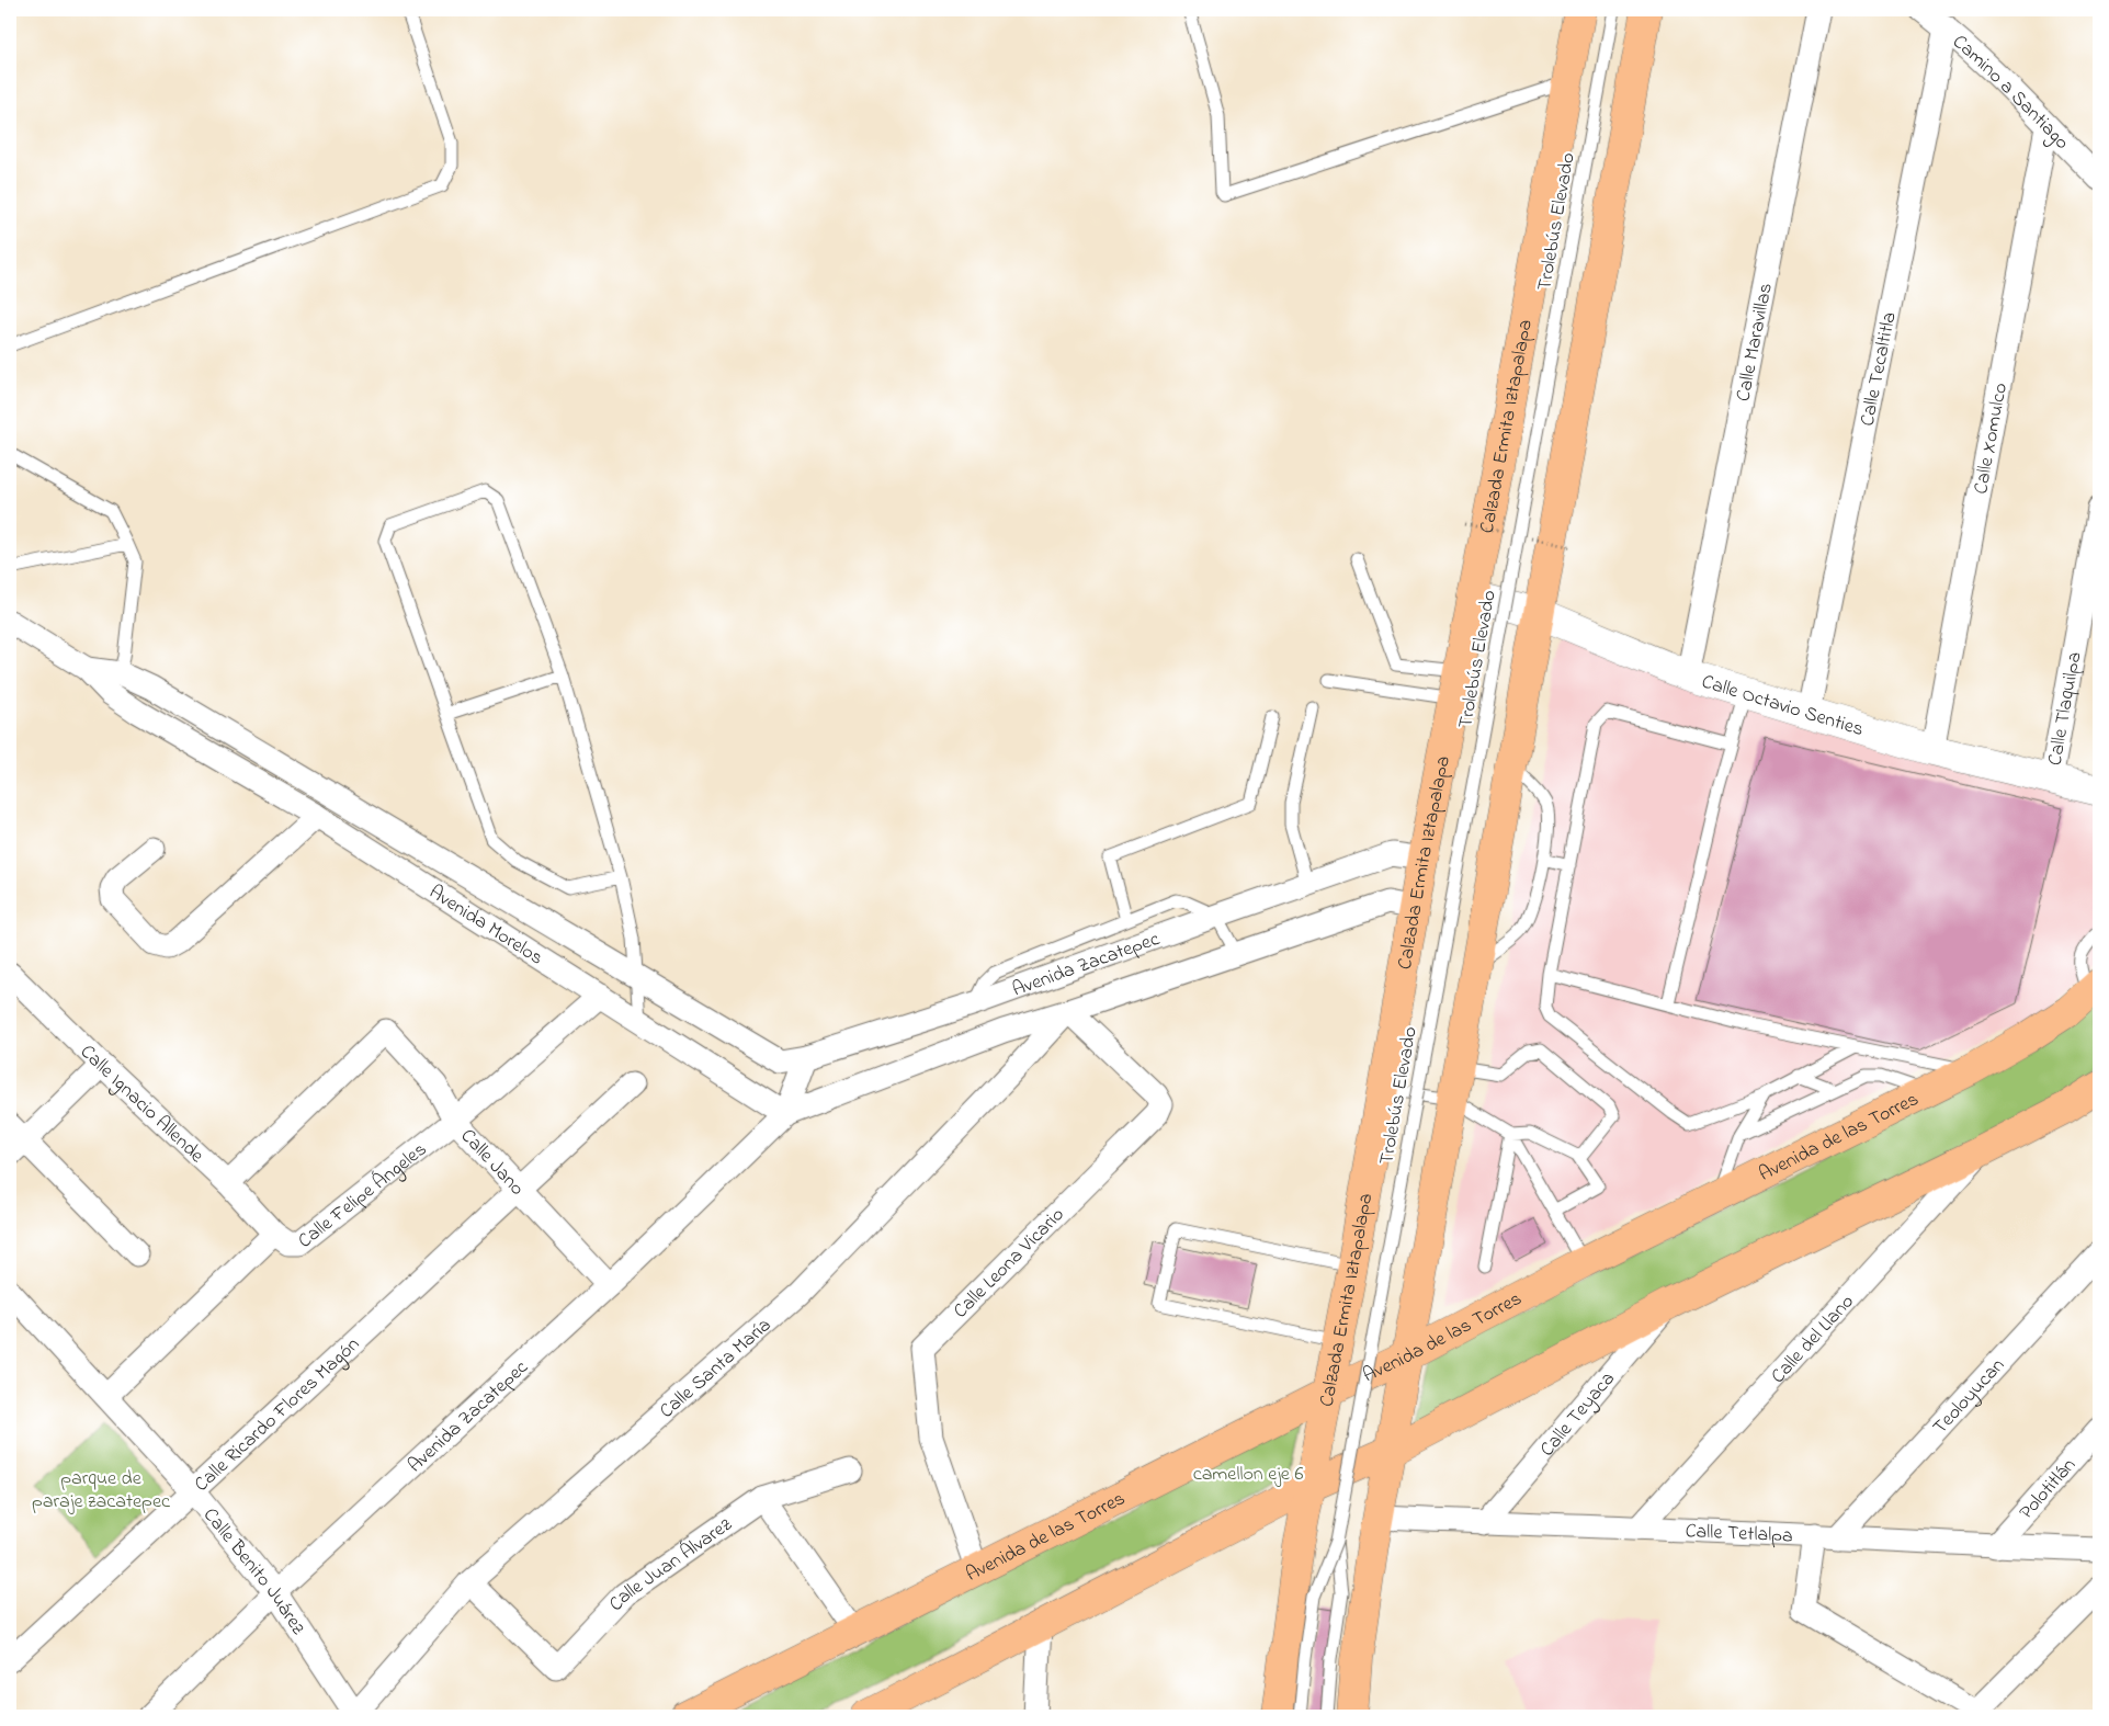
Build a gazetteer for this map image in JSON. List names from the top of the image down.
{
  "streets": {
    "main road": ["Calzada Ermita Iztapalapa", "Avenida de las Torres"],
    "street": [
      "Camino a Santiago",
      "Calle Maravillas",
      "Calle Tecaltitla",
      "Calle Xomulco",
      "Calle Octavio Senties",
      "Calle Tlaquilpa",
      "Avenida Morelos",
      "Avenida Zacatepec",
      "Calle Ignacio Allende",
      "Calle Jano",
      "Calle Felipe Ángeles",
      "Calle Leona Vicario",
      "Calle del Llano",
      "Calle Santa María",
      "Teoloyucan",
      "Calle Ricardo Flores Magón",
      "Calle Teyaca",
      "Polotitlán",
      "Calle Tetlalpa",
      "Calle Juan Álvarez",
      "Calle Benito Juárez"
    ],
    "lane": ["Trolebús Elevado"]
  },
  "crossings": [
    ["Camino a Santiago", "Calle Tecaltitla"],
    ["Camino a Santiago", "Calle Xomulco"],
    ["Calle Maravillas", "Calle Octavio Senties"],
    ["Calle Tecaltitla", "Calle Octavio Senties"],
    ["Calzada Ermita Iztapalapa", "Calle Octavio Senties"],
    ["Calzada Ermita Iztapalapa", "Avenida Zacatepec"],
    ["Calzada Ermita Iztapalapa", "Avenida de las Torres"],
    ["Calle Xomulco", "Calle Octavio Senties"],
    ["Calle Octavio Senties", "Calle Tlaquilpa"],
    ["Avenida Morelos", "Avenida Zacatepec"],
    ["Avenida Morelos", "Calle Felipe Ángeles"],
    ["Avenida Zacatepec", "Calle Jano"],
    ["Avenida Zacatepec", "Calle Leona Vicario"],
    ["Avenida Zacatepec", "Calle Santa María"],
    ["Avenida Zacatepec", "Calle Benito Juárez"],
    ["Calle Ignacio Allende", "Calle Jano"],
    ["Calle Ignacio Allende", "Calle Felipe Ángeles"],
    ["Avenida de las Torres", "Calle Leona Vicario"],
    ["Calle Jano", "Calle Felipe Ángeles"],
    ["Calle Jano", "Calle Ricardo Flores Magón"],
    ["Calle Felipe Ángeles", "Calle Benito Juárez"],
    ["Calle Leona Vicario", "Calle Santa María"],
    ["Calle del Llano", "Calle Tetlalpa"],
    ["Calle Santa María", "Calle Juan Álvarez"],
    ["Calle Santa María", "Calle Benito Juárez"],
    ["Teoloyucan", "Calle Tetlalpa"],
    ["Calle Ricardo Flores Magón", "Calle Benito Juárez"],
    ["Calle Teyaca", "Calle Tetlalpa"],
    ["Polotitlán", "Calle Tetlalpa"]
  ],
  "parks": ["camellon eje 6", "parque de paraje zacatepec"]
}
